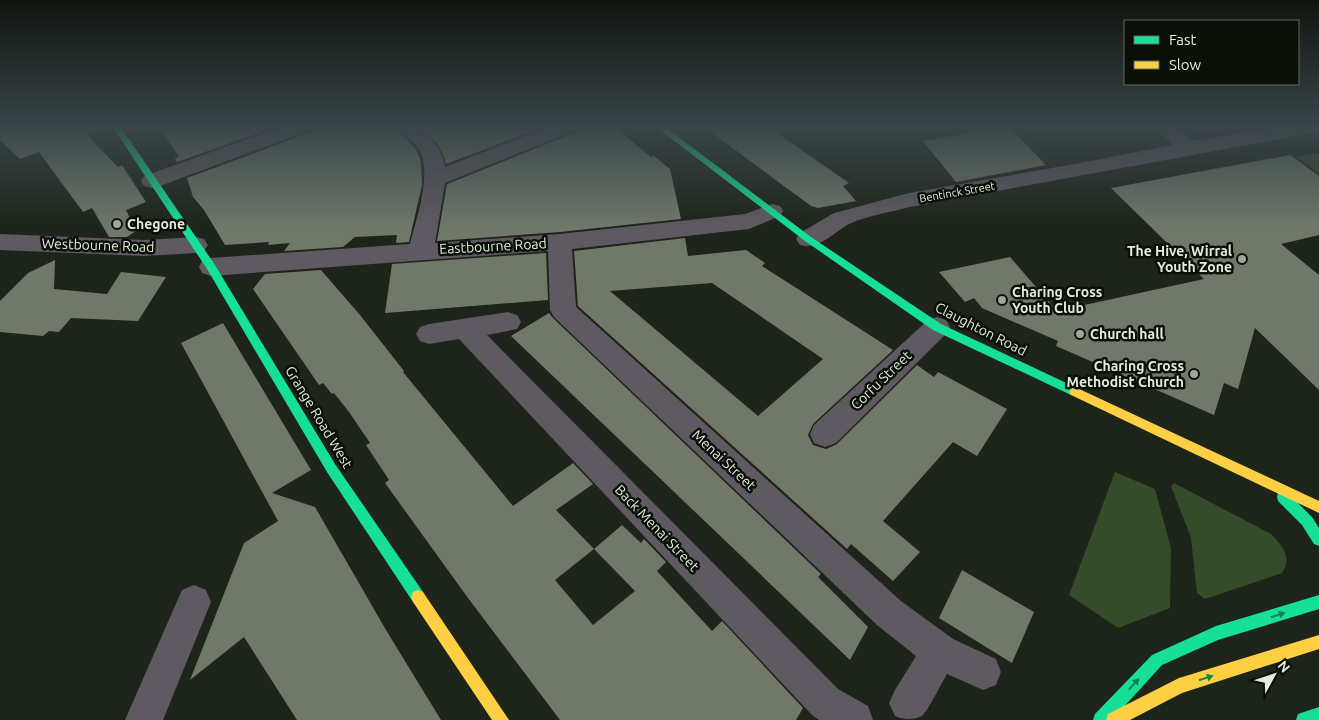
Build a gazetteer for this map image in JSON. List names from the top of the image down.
{
  "streets": {
    "street": [
      "Bentinck Street",
      "Westbourne Road",
      "Eastbourne Road",
      "Claughton Road",
      "Corfu Street",
      "Grange Road West",
      "Menai Street",
      "Back Menai Street"
    ]
  },
  "crossings": [
    ["Bentinck Street", "Claughton Road"],
    ["Westbourne Road", "Grange Road West"],
    ["Eastbourne Road", "Claughton Road"],
    ["Eastbourne Road", "Grange Road West"],
    ["Eastbourne Road", "Menai Street"],
    ["Claughton Road", "Corfu Street"]
  ],
  "places": [
    "Chegone",
    "The Hive, Wirral Youth Zone",
    "Charing Cross Youth Club",
    "Church hall",
    "Charing Cross Methodist Church"
  ],
  "legend": ["Fast", "Slow"],
  "north": "top right"
}
